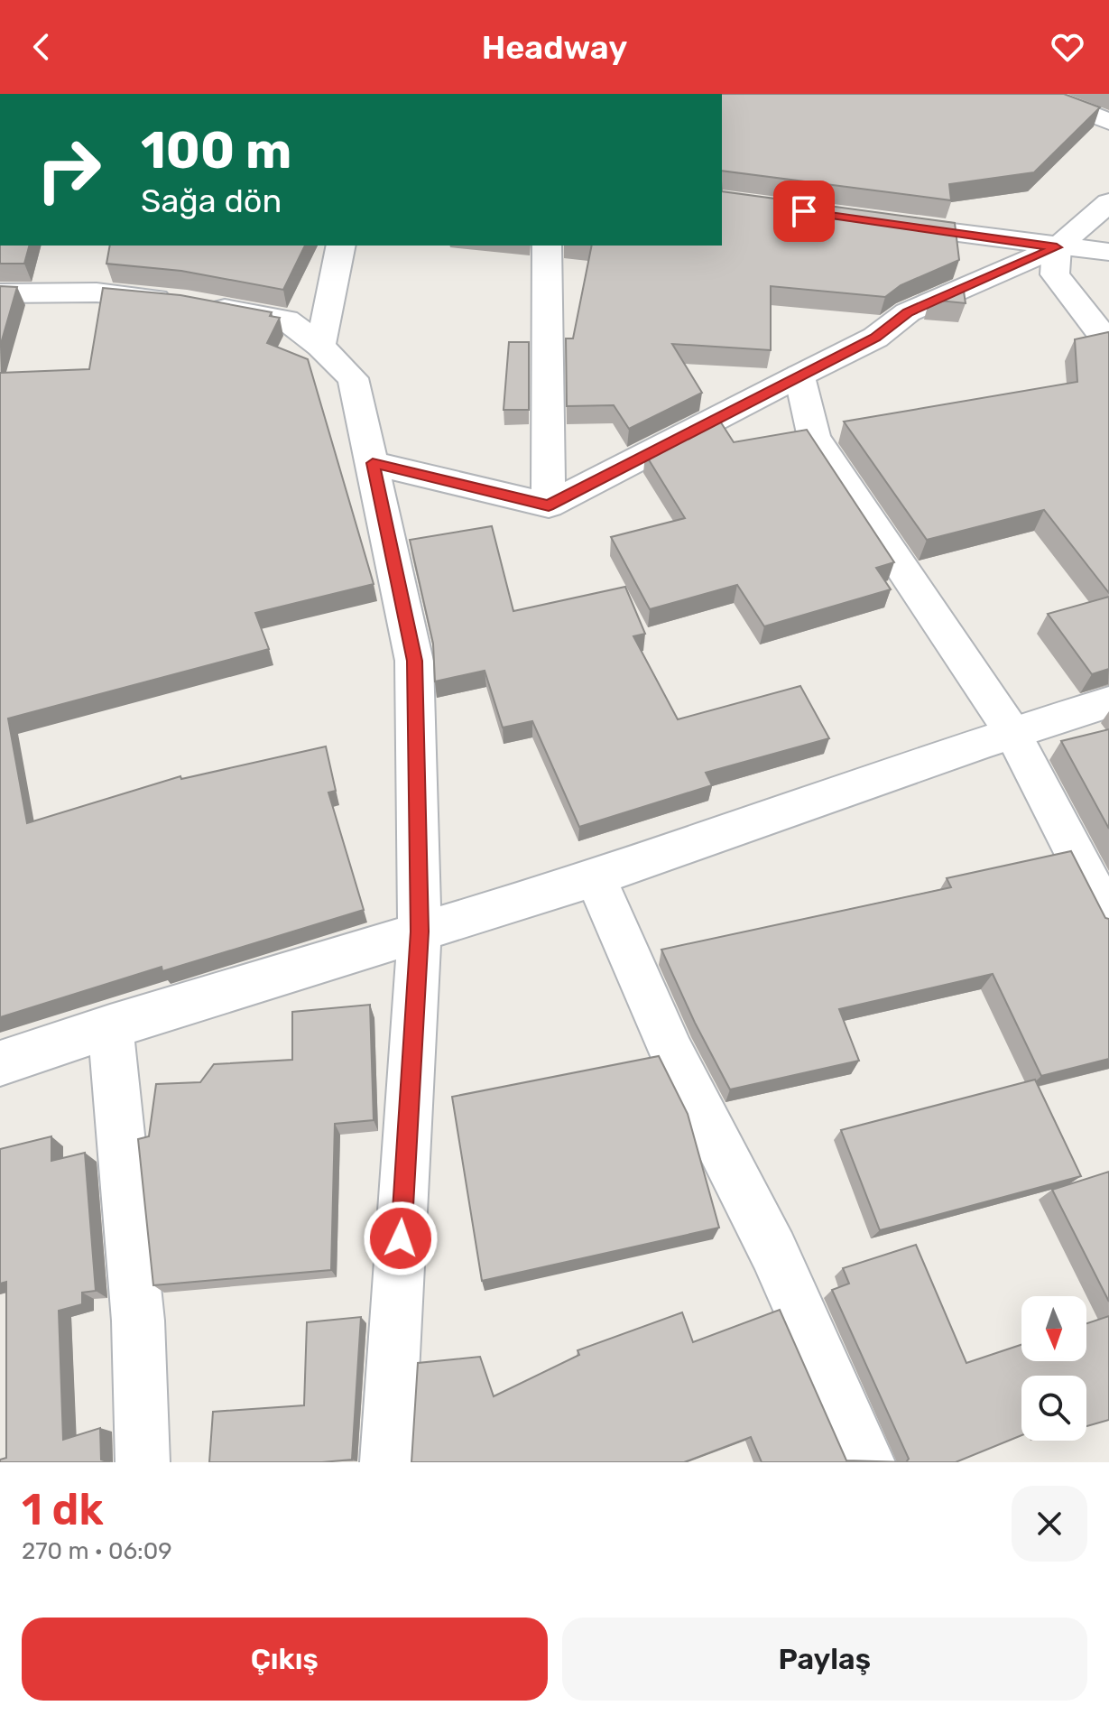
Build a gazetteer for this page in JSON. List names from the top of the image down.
{
  "north": "bottom",
  "page": {
    "header": "Headway",
    "turn": ["100 m", "Sağa dön"],
    "heading": ["1 dk", "270 m · 06:09"],
    "buttons": ["Çıkış", "Paylaş"]
  }
}
